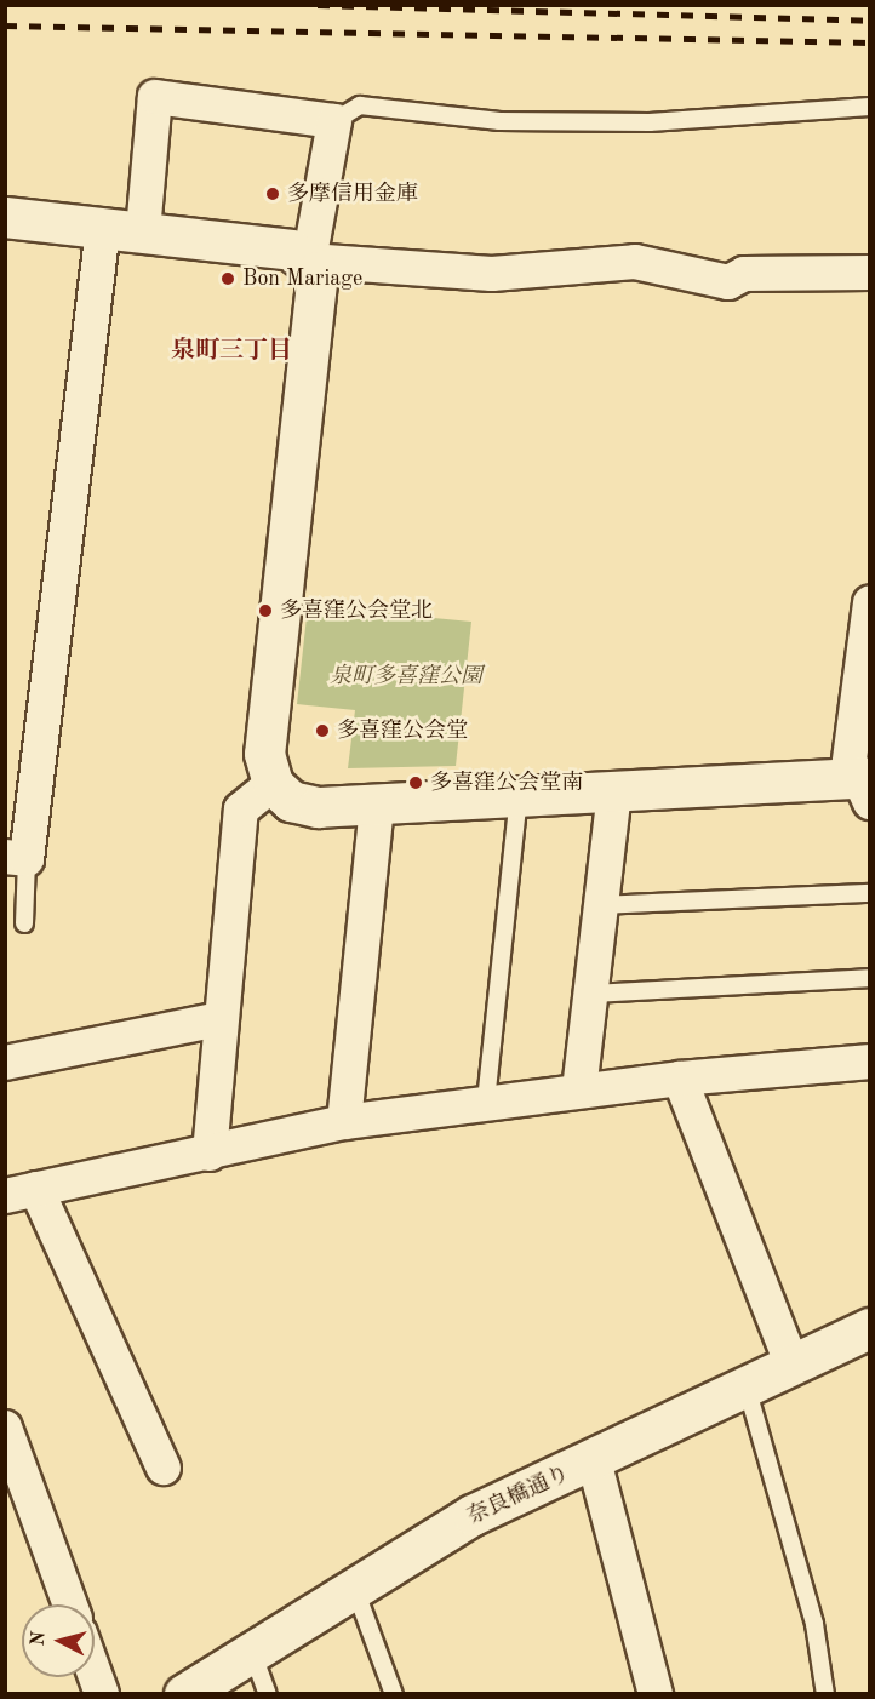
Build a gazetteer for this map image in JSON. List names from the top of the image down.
{
  "streets": {
    "street": ["奈良橋通り"]
  },
  "districts": ["泉町三丁目"],
  "parks": ["泉町多喜窪公園"],
  "places": [
    "多摩信用金庫",
    "Bon Mariage",
    "多喜窪公会堂北",
    "多喜窪公会堂",
    "多喜窪公会堂南"
  ],
  "north": "left"
}
